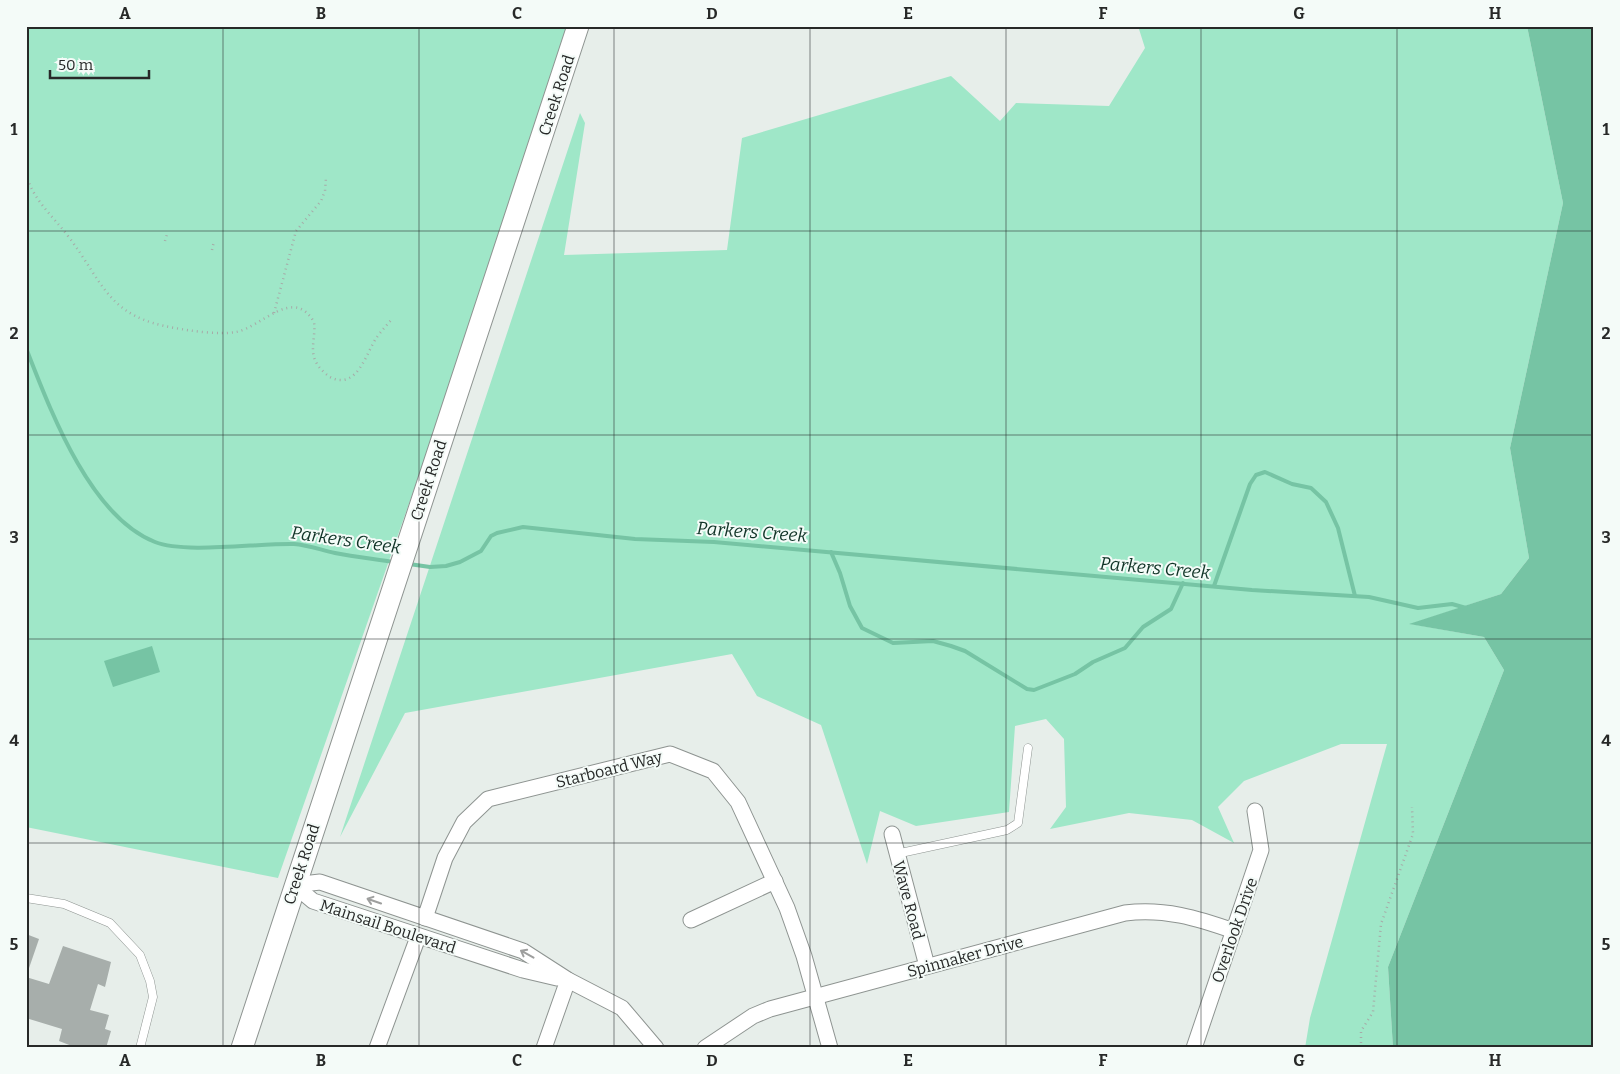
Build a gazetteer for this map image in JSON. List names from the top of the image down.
{
  "streets": {
    "main road": ["Creek Road"],
    "street": [
      "Starboard Way",
      "Wave Road",
      "Mainsail Boulevard",
      "Overlook Drive",
      "Spinnaker Drive"
    ]
  },
  "crossings": [
    ["Creek Road", "Mainsail Boulevard"],
    ["Starboard Way", "Mainsail Boulevard"],
    ["Starboard Way", "Spinnaker Drive"],
    ["Wave Road", "Spinnaker Drive"],
    ["Overlook Drive", "Spinnaker Drive"]
  ],
  "water": ["Parkers Creek"],
  "scale_bar": "50 m",
  "grid": {
    "columns": [
      "A",
      "B",
      "C",
      "D",
      "E",
      "F",
      "G",
      "H"
    ],
    "rows": [
      "1",
      "2",
      "3",
      "4",
      "5"
    ]
  }
}
